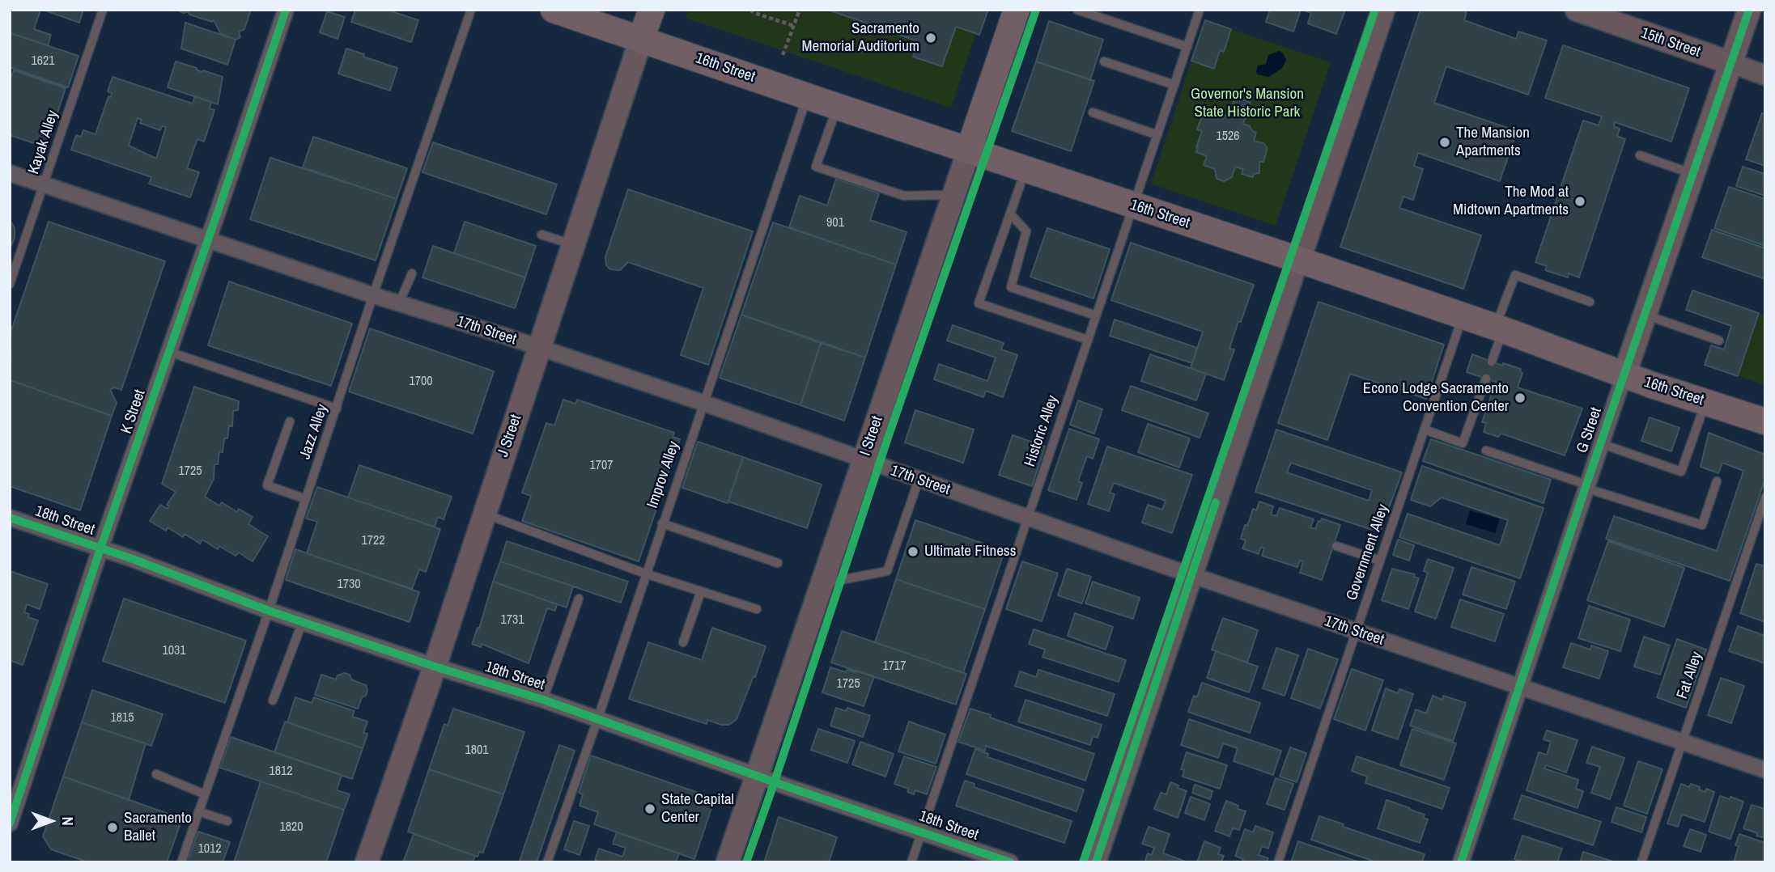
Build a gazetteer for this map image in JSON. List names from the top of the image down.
{
  "streets": {
    "main road": [
      "15th Street",
      "16th Street",
      "G Street",
      "J Street",
      "I Street"
    ],
    "street": ["17th Street", "K Street", "18th Street"],
    "lane": [
      "Kayak Alley",
      "Historic Alley",
      "Jazz Alley",
      "Improv Alley",
      "Government Alley",
      "Fat Alley"
    ]
  },
  "crossings": [
    ["15th Street", "G Street"],
    ["16th Street", "G Street"],
    ["16th Street", "Historic Alley"],
    ["16th Street", "J Street"],
    ["16th Street", "I Street"],
    ["16th Street", "Improv Alley"],
    ["16th Street", "Government Alley"],
    ["Kayak Alley", "17th Street"],
    ["17th Street", "K Street"],
    ["17th Street", "G Street"],
    ["17th Street", "Historic Alley"],
    ["17th Street", "Jazz Alley"],
    ["17th Street", "J Street"],
    ["17th Street", "I Street"],
    ["17th Street", "Improv Alley"],
    ["17th Street", "Government Alley"],
    ["17th Street", "Fat Alley"],
    ["K Street", "18th Street"],
    ["Historic Alley", "18th Street"],
    ["Jazz Alley", "18th Street"],
    ["J Street", "18th Street"],
    ["I Street", "18th Street"],
    ["Improv Alley", "18th Street"]
  ],
  "parks": ["Governor's Mansion State Historic Park"],
  "places": [
    "Sacramento Memorial Auditorium",
    "The Mansion Apartments",
    "The Mod at Midtown Apartments",
    "Econo Lodge Sacramento Convention Center",
    "Ultimate Fitness",
    "State Capital Center",
    "Sacramento Ballet"
  ],
  "house_numbers": [
    "1621",
    "1526",
    "901",
    "1700",
    "1707",
    "1725",
    "1722",
    "1730",
    "1731",
    "1031",
    "1717",
    "1725",
    "1815",
    "1801",
    "1812",
    "1820",
    "1012"
  ],
  "north": "right"
}
